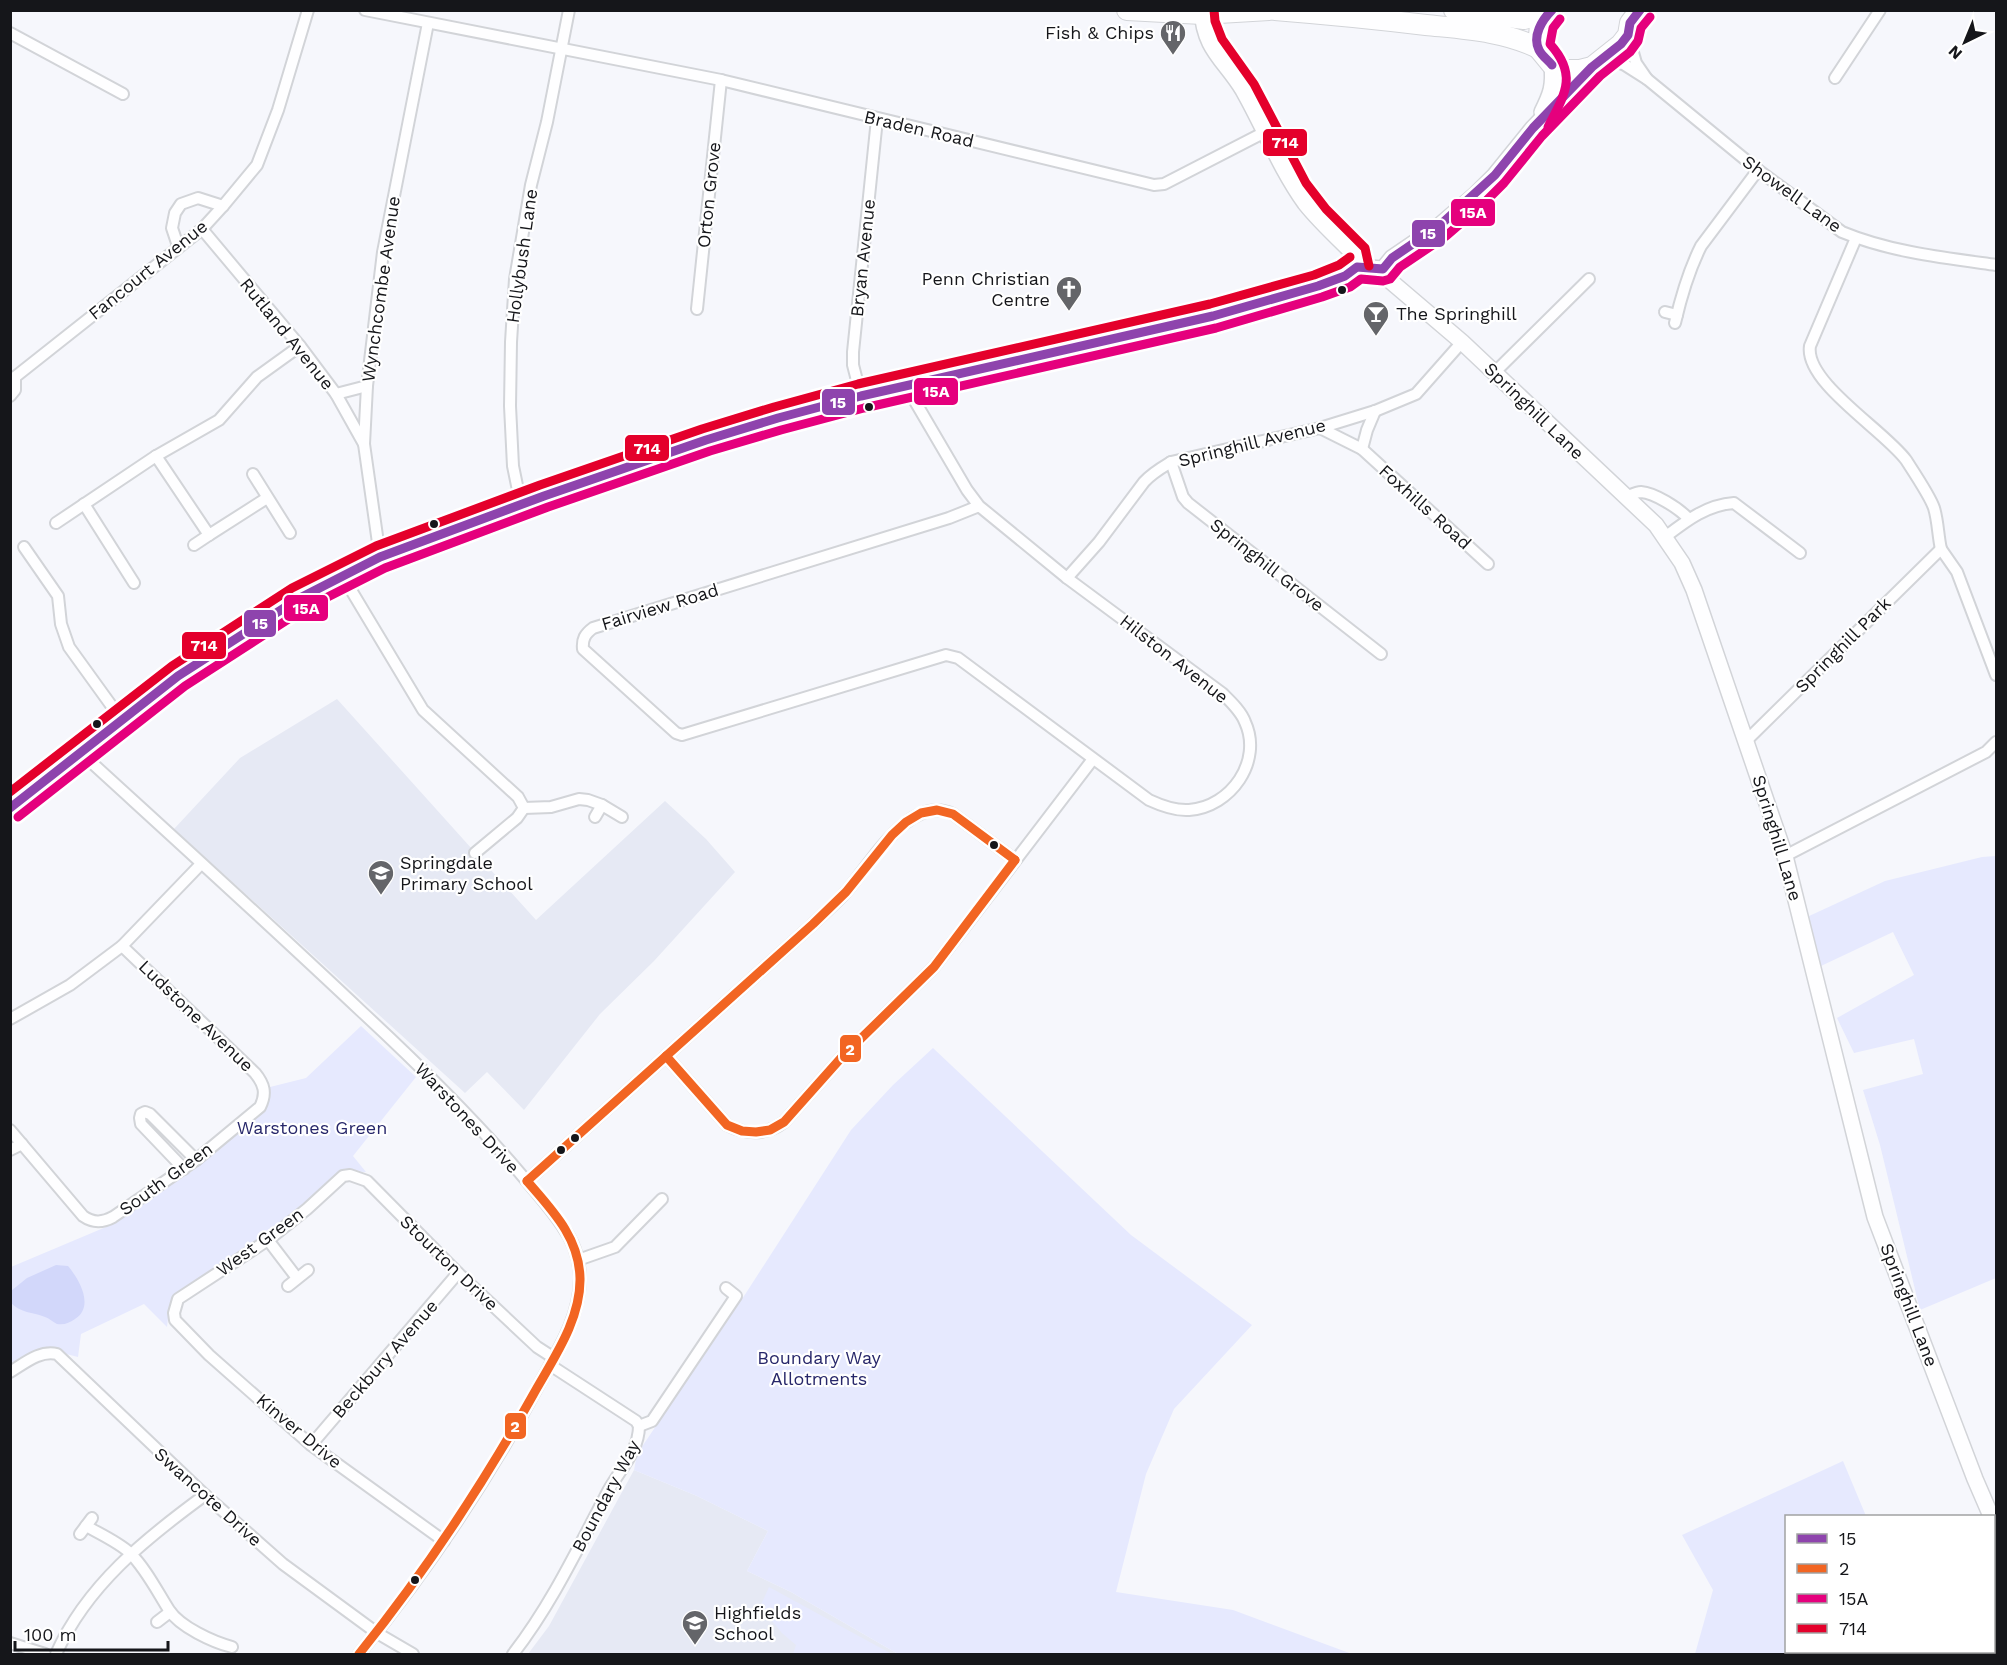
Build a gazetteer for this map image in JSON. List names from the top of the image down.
{
  "streets": {
    "street": [
      "Braden Road",
      "Showell Lane",
      "Orton Grove",
      "Hollybush Lane",
      "Bryan Avenue",
      "Fancourt Avenue",
      "Wynchcombe Avenue",
      "Rutland Avenue",
      "Springhill Lane",
      "Springhill Avenue",
      "Foxhills Road",
      "Springhill Grove",
      "Fairview Road",
      "Springhill Park",
      "Hilston Avenue",
      "Ludstone Avenue",
      "Warstones Drive",
      "South Green",
      "West Green",
      "Stourton Drive",
      "Beckbury Avenue",
      "Kinver Drive",
      "Boundary Way",
      "Swancote Drive"
    ]
  },
  "crossings": [
    ["Braden Road", "Orton Grove"],
    ["Braden Road", "Hollybush Lane"],
    ["Braden Road", "Bryan Avenue"],
    ["Braden Road", "Wynchcombe Avenue"],
    ["Fancourt Avenue", "Rutland Avenue"],
    ["Wynchcombe Avenue", "Rutland Avenue"],
    ["Springhill Lane", "Springhill Avenue"],
    ["Springhill Lane", "Springhill Park"],
    ["Springhill Avenue", "Foxhills Road"],
    ["Springhill Avenue", "Springhill Grove"],
    ["Springhill Avenue", "Hilston Avenue"],
    ["Fairview Road", "Hilston Avenue"],
    ["Ludstone Avenue", "South Green"],
    ["Warstones Drive", "Stourton Drive"],
    ["Warstones Drive", "Kinver Drive"],
    ["Warstones Drive", "Swancote Drive"],
    ["West Green", "Stourton Drive"],
    ["West Green", "Kinver Drive"],
    ["Stourton Drive", "Beckbury Avenue"],
    ["Stourton Drive", "Boundary Way"],
    ["Beckbury Avenue", "Kinver Drive"]
  ],
  "parks": ["Warstones Green", "Boundary Way Allotments"],
  "places": {
    "restaurant": ["Fish & Chips"],
    "church": ["Penn Christian Centre"],
    "bar": ["The Springhill"],
    "school or university": ["Springdale Primary School", "Highfields School"]
  },
  "lines": [
    "transit line 15",
    "transit line 714",
    "transit line 15A",
    "transit line 2"
  ],
  "legend": [
    "15",
    "2",
    "15A",
    "714"
  ],
  "scale_bar": "100 m",
  "north": "bottom left"
}
